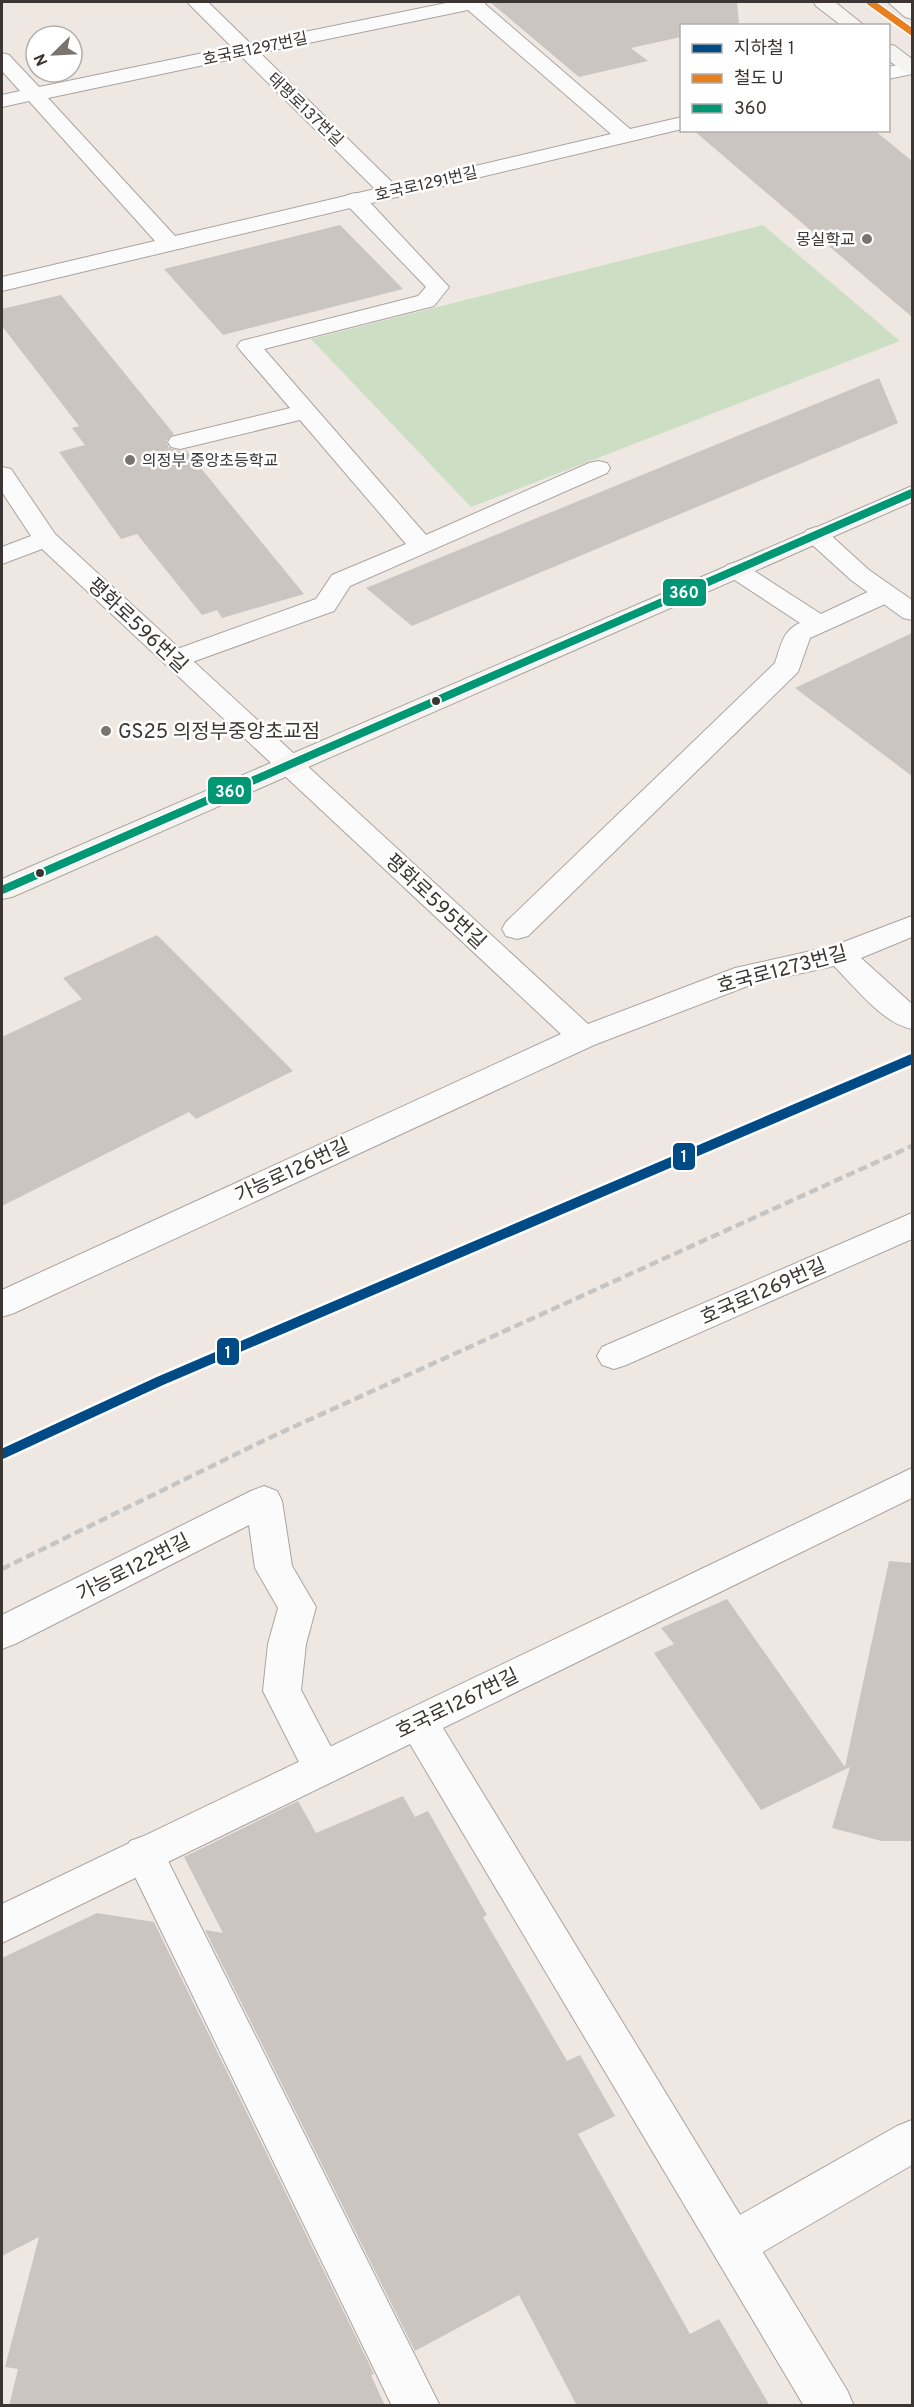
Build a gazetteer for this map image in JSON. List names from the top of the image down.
{
  "streets": {
    "street": [
      "호국로1297번길",
      "태평로137번길",
      "호국로1291번길",
      "평화로596번길",
      "평화로595번길",
      "호국로1273번길",
      "가능로126번길",
      "호국로1269번길",
      "가능로122번길",
      "호국로1267번길"
    ]
  },
  "crossings": [
    ["호국로1297번길", "태평로137번길"],
    ["태평로137번길", "호국로1291번길"],
    ["평화로596번길", "평화로595번길"],
    ["평화로595번길", "호국로1273번길"],
    ["평화로595번길", "가능로126번길"],
    ["호국로1273번길", "가능로126번길"],
    ["가능로122번길", "호국로1267번길"]
  ],
  "places": ["몽실학교", "의정부 중앙초등학교", "GS25 의정부중앙초교점"],
  "lines": ["rail line U", "transit line 360", "metro line 1"],
  "legend": ["지하철 1", "철도 U", "360"],
  "north": "bottom left"
}
